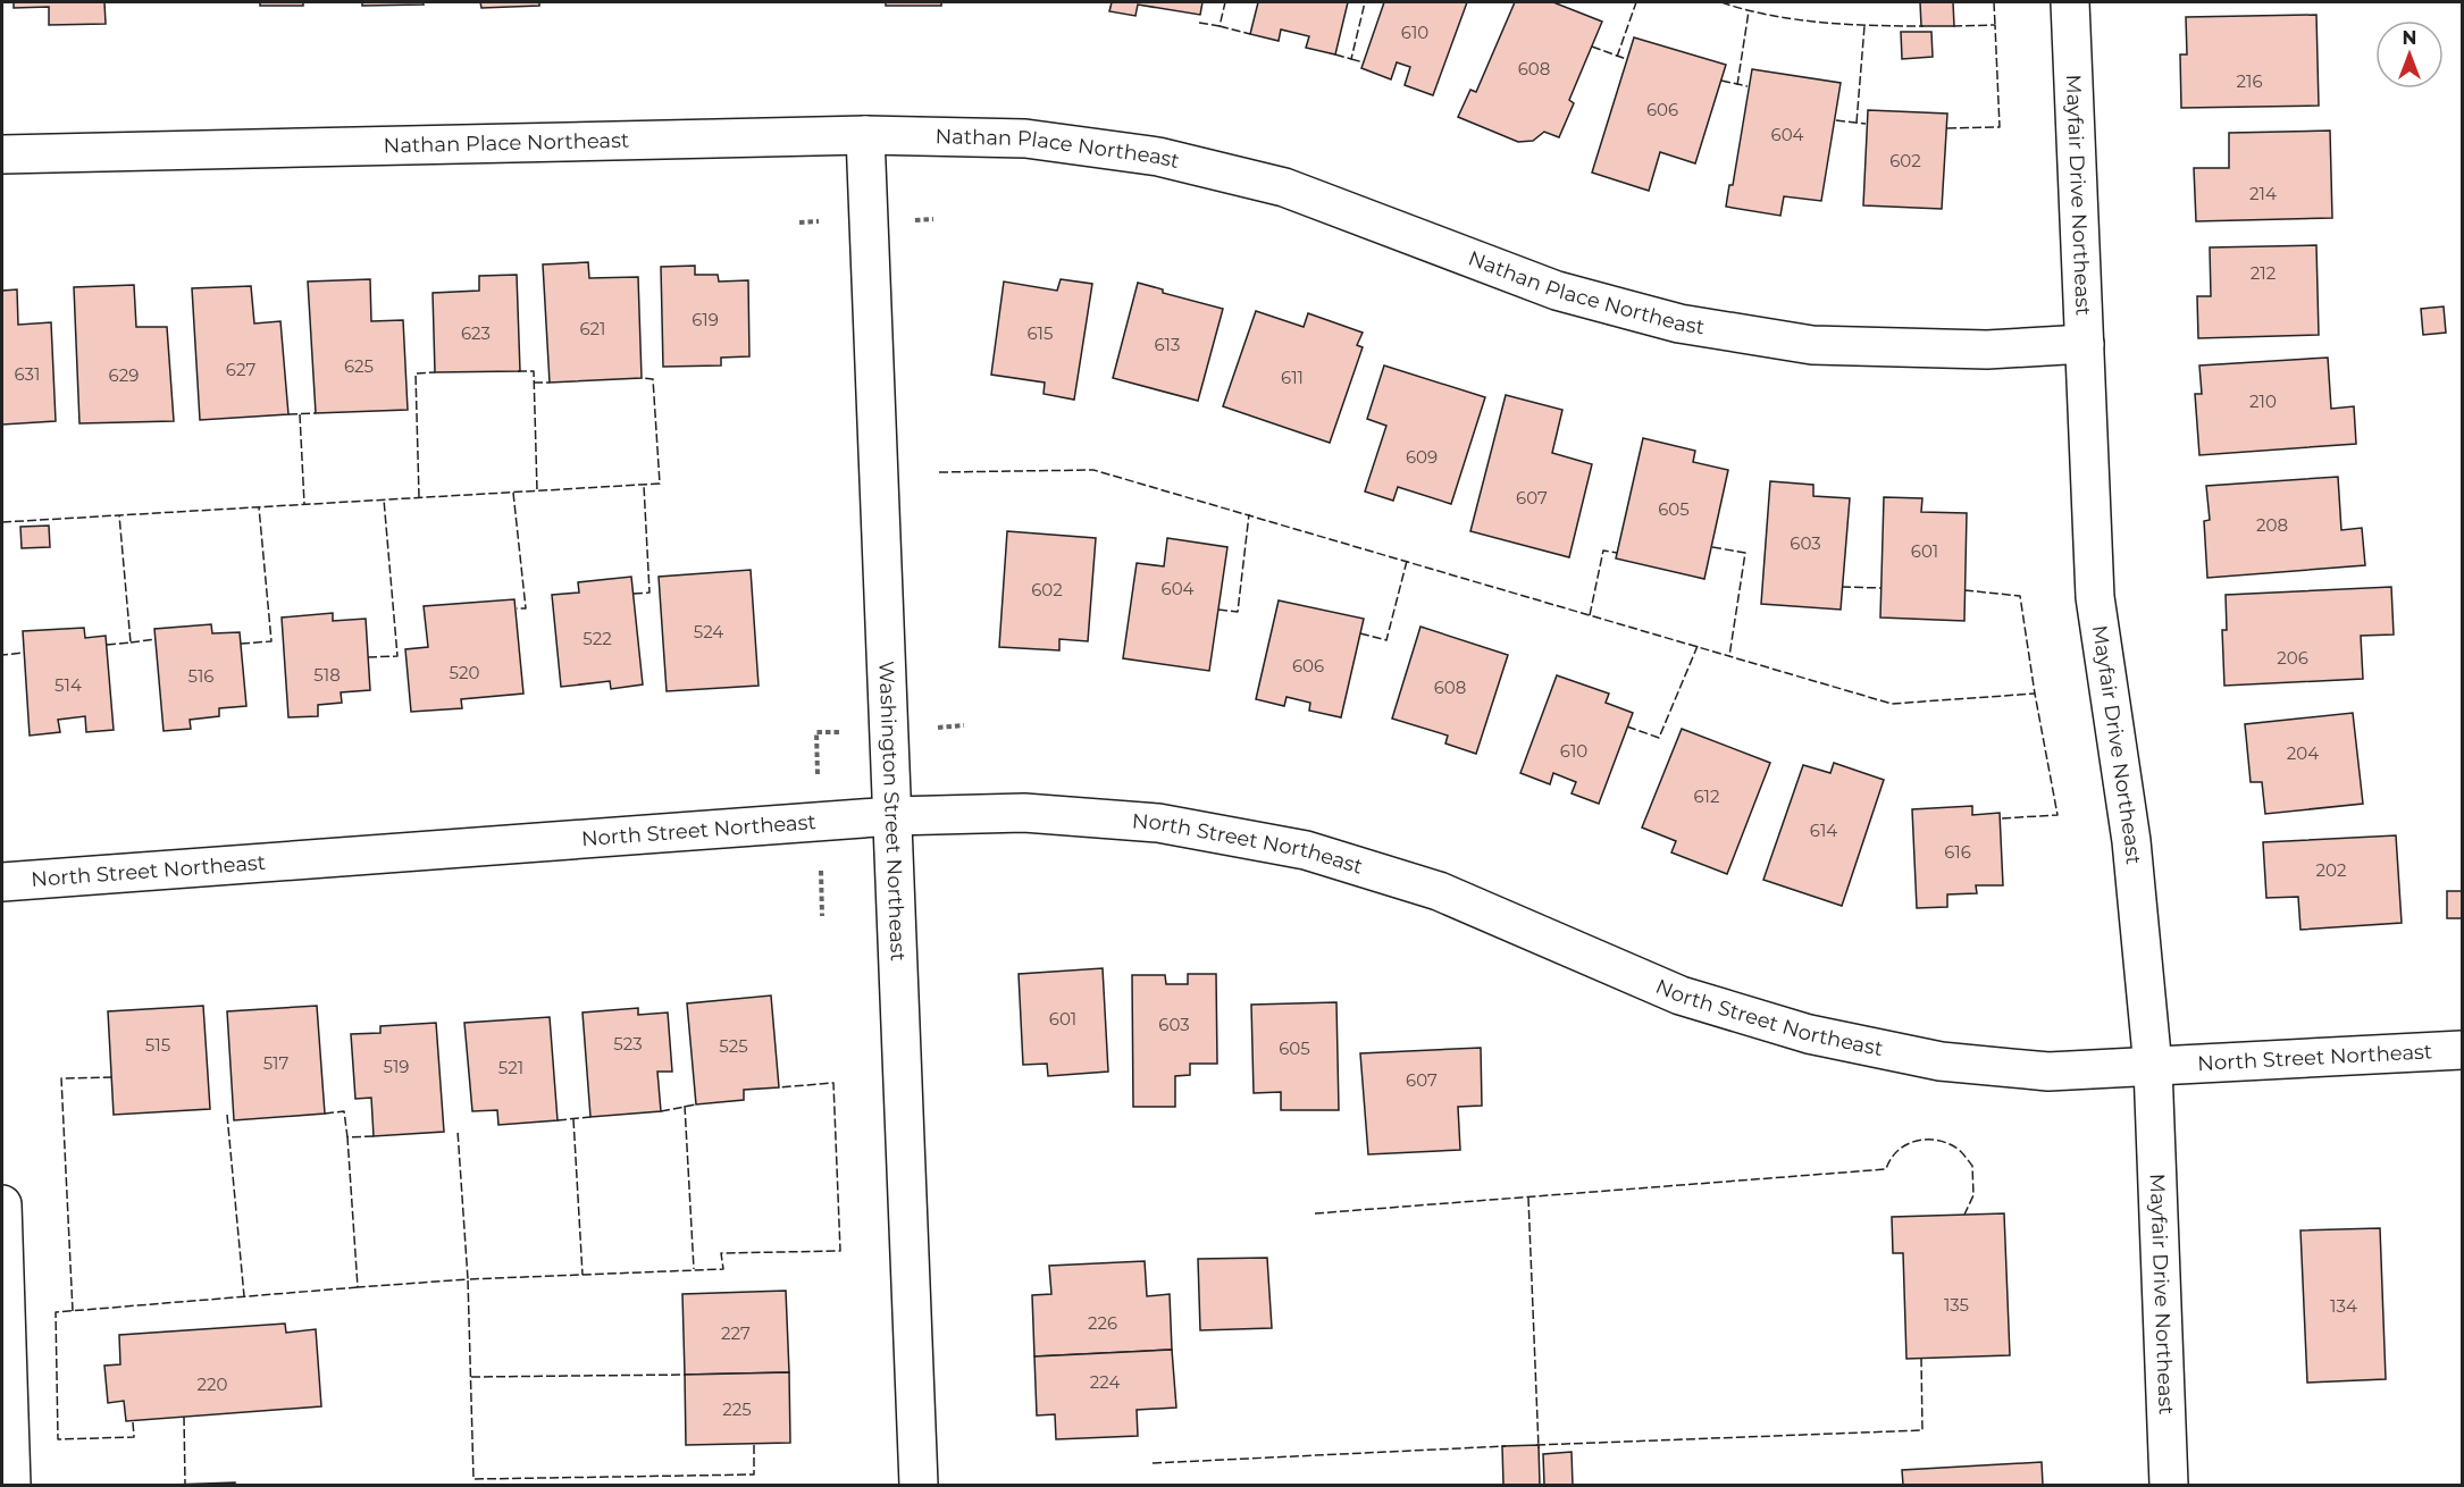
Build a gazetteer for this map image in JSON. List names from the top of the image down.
{
  "streets": {
    "street": [
      "Nathan Place Northeast",
      "Mayfair Drive Northeast",
      "Washington Street Northeast",
      "North Street Northeast"
    ]
  },
  "crossings": [
    ["Nathan Place Northeast", "Mayfair Drive Northeast"],
    ["Nathan Place Northeast", "Washington Street Northeast"],
    ["Mayfair Drive Northeast", "North Street Northeast"],
    ["Washington Street Northeast", "North Street Northeast"]
  ],
  "house_numbers": [
    "610",
    "608",
    "216",
    "606",
    "604",
    "602",
    "214",
    "212",
    "619",
    "621",
    "623",
    "615",
    "613",
    "625",
    "627",
    "631",
    "629",
    "611",
    "210",
    "609",
    "607",
    "605",
    "208",
    "603",
    "601",
    "604",
    "602",
    "524",
    "522",
    "206",
    "606",
    "520",
    "518",
    "516",
    "514",
    "608",
    "610",
    "204",
    "612",
    "614",
    "616",
    "202",
    "601",
    "603",
    "523",
    "515",
    "525",
    "605",
    "517",
    "519",
    "521",
    "607",
    "135",
    "134",
    "226",
    "227",
    "224",
    "220",
    "225"
  ],
  "north": "top"
}
